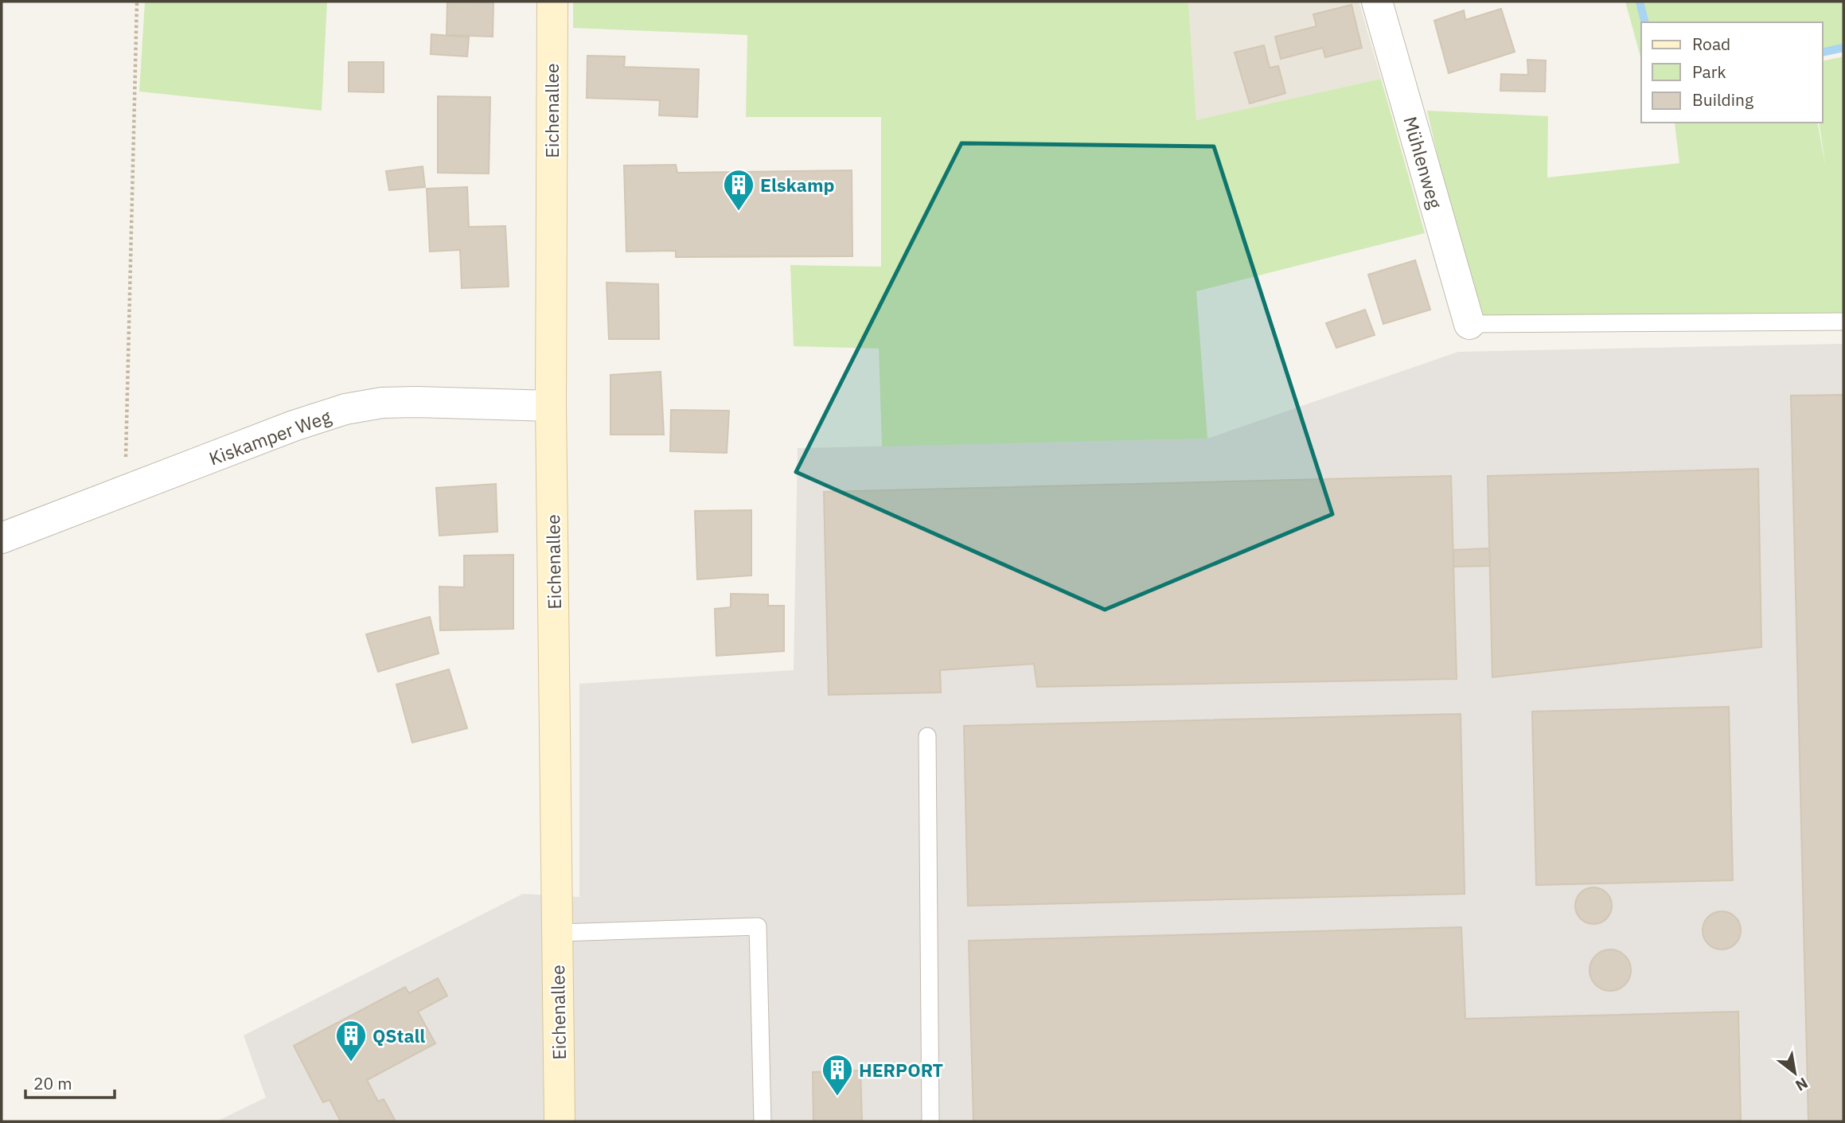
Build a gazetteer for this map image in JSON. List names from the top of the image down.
{
  "streets": {
    "street": ["Eichenallee", "Mühlenweg", "Kiskamper Weg"]
  },
  "crossings": [
    ["Eichenallee", "Kiskamper Weg"]
  ],
  "places": {
    "building": ["Elskamp", "QStall", "HERPORT"]
  },
  "legend": ["Road", "Park", "Building"],
  "scale_bar": "20 m",
  "north": "bottom right"
}
